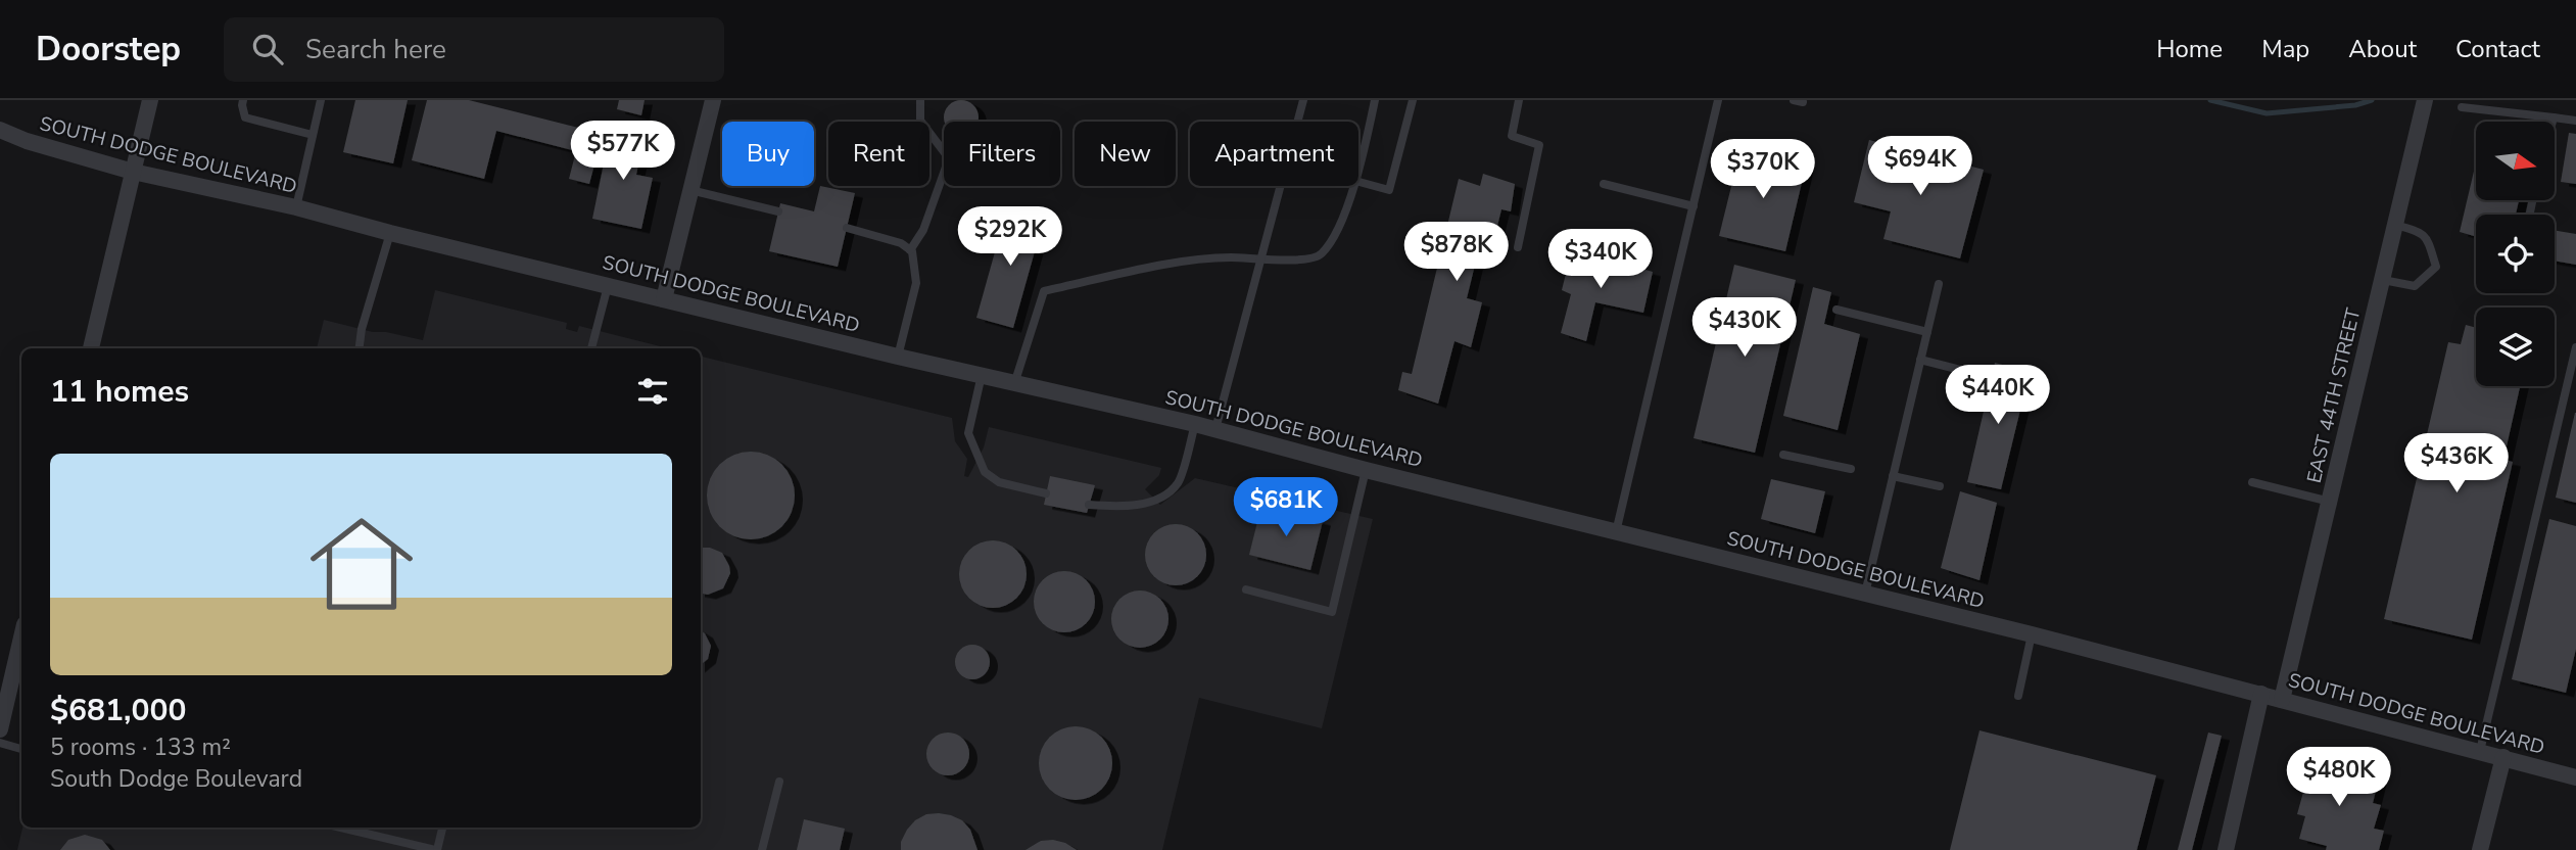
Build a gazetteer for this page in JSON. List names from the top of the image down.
{
  "streets": {
    "street": ["SOUTH DODGE BOULEVARD", "EAST 44TH STREET"]
  },
  "crossings": [
    ["SOUTH DODGE BOULEVARD", "EAST 44TH STREET"]
  ],
  "north": "right",
  "page": {
    "header": "Doorstep",
    "search": "Search here",
    "nav": [
      "Home",
      "Map",
      "About",
      "Contact"
    ],
    "price": [
      "$577K",
      "$694K",
      "$370K",
      "$292K",
      "$878K",
      "$340K",
      "$430K",
      "$440K",
      "$436K",
      "$681K",
      "$480K"
    ],
    "chip": [
      "Buy",
      "Rent",
      "Filters",
      "New",
      "Apartment"
    ],
    "heading": "11 homes",
    "list": [
      {
        "name": "$681,000",
        "note": "5 rooms · 133 m² · South Dodge Boulevard"
      }
    ]
  }
}
